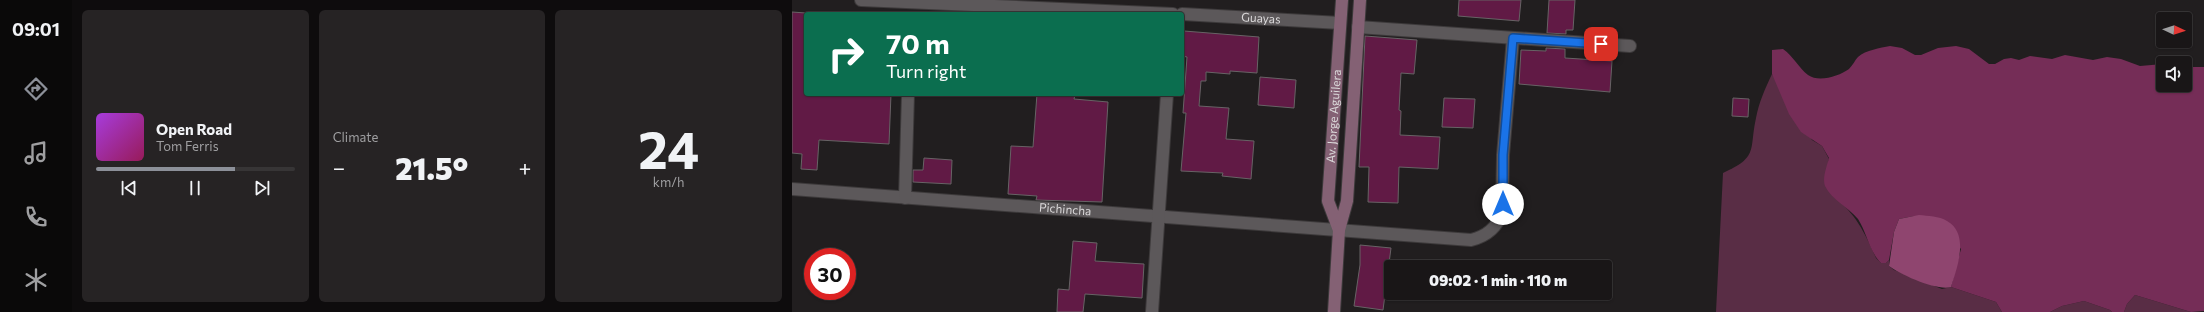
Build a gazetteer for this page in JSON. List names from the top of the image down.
{
  "streets": {
    "street": ["Guayas", "Av. Jorge Aguilera", "Pichincha"]
  },
  "crossings": [
    ["Guayas", "Av. Jorge Aguilera"],
    ["Av. Jorge Aguilera", "Pichincha"]
  ],
  "north": "right",
  "page": {
    "tabs": "09:01",
    "tile": [
      "Climate",
      ["24", "km/h"]
    ],
    "turn": ["70 m", "Turn right"],
    "song": ["Open Road", "Tom Ferris"],
    "heat": ["−", "21.5°", "+"],
    "limit": "30",
    "trip": "09:02 · 1 min · 110 m"
  }
}
